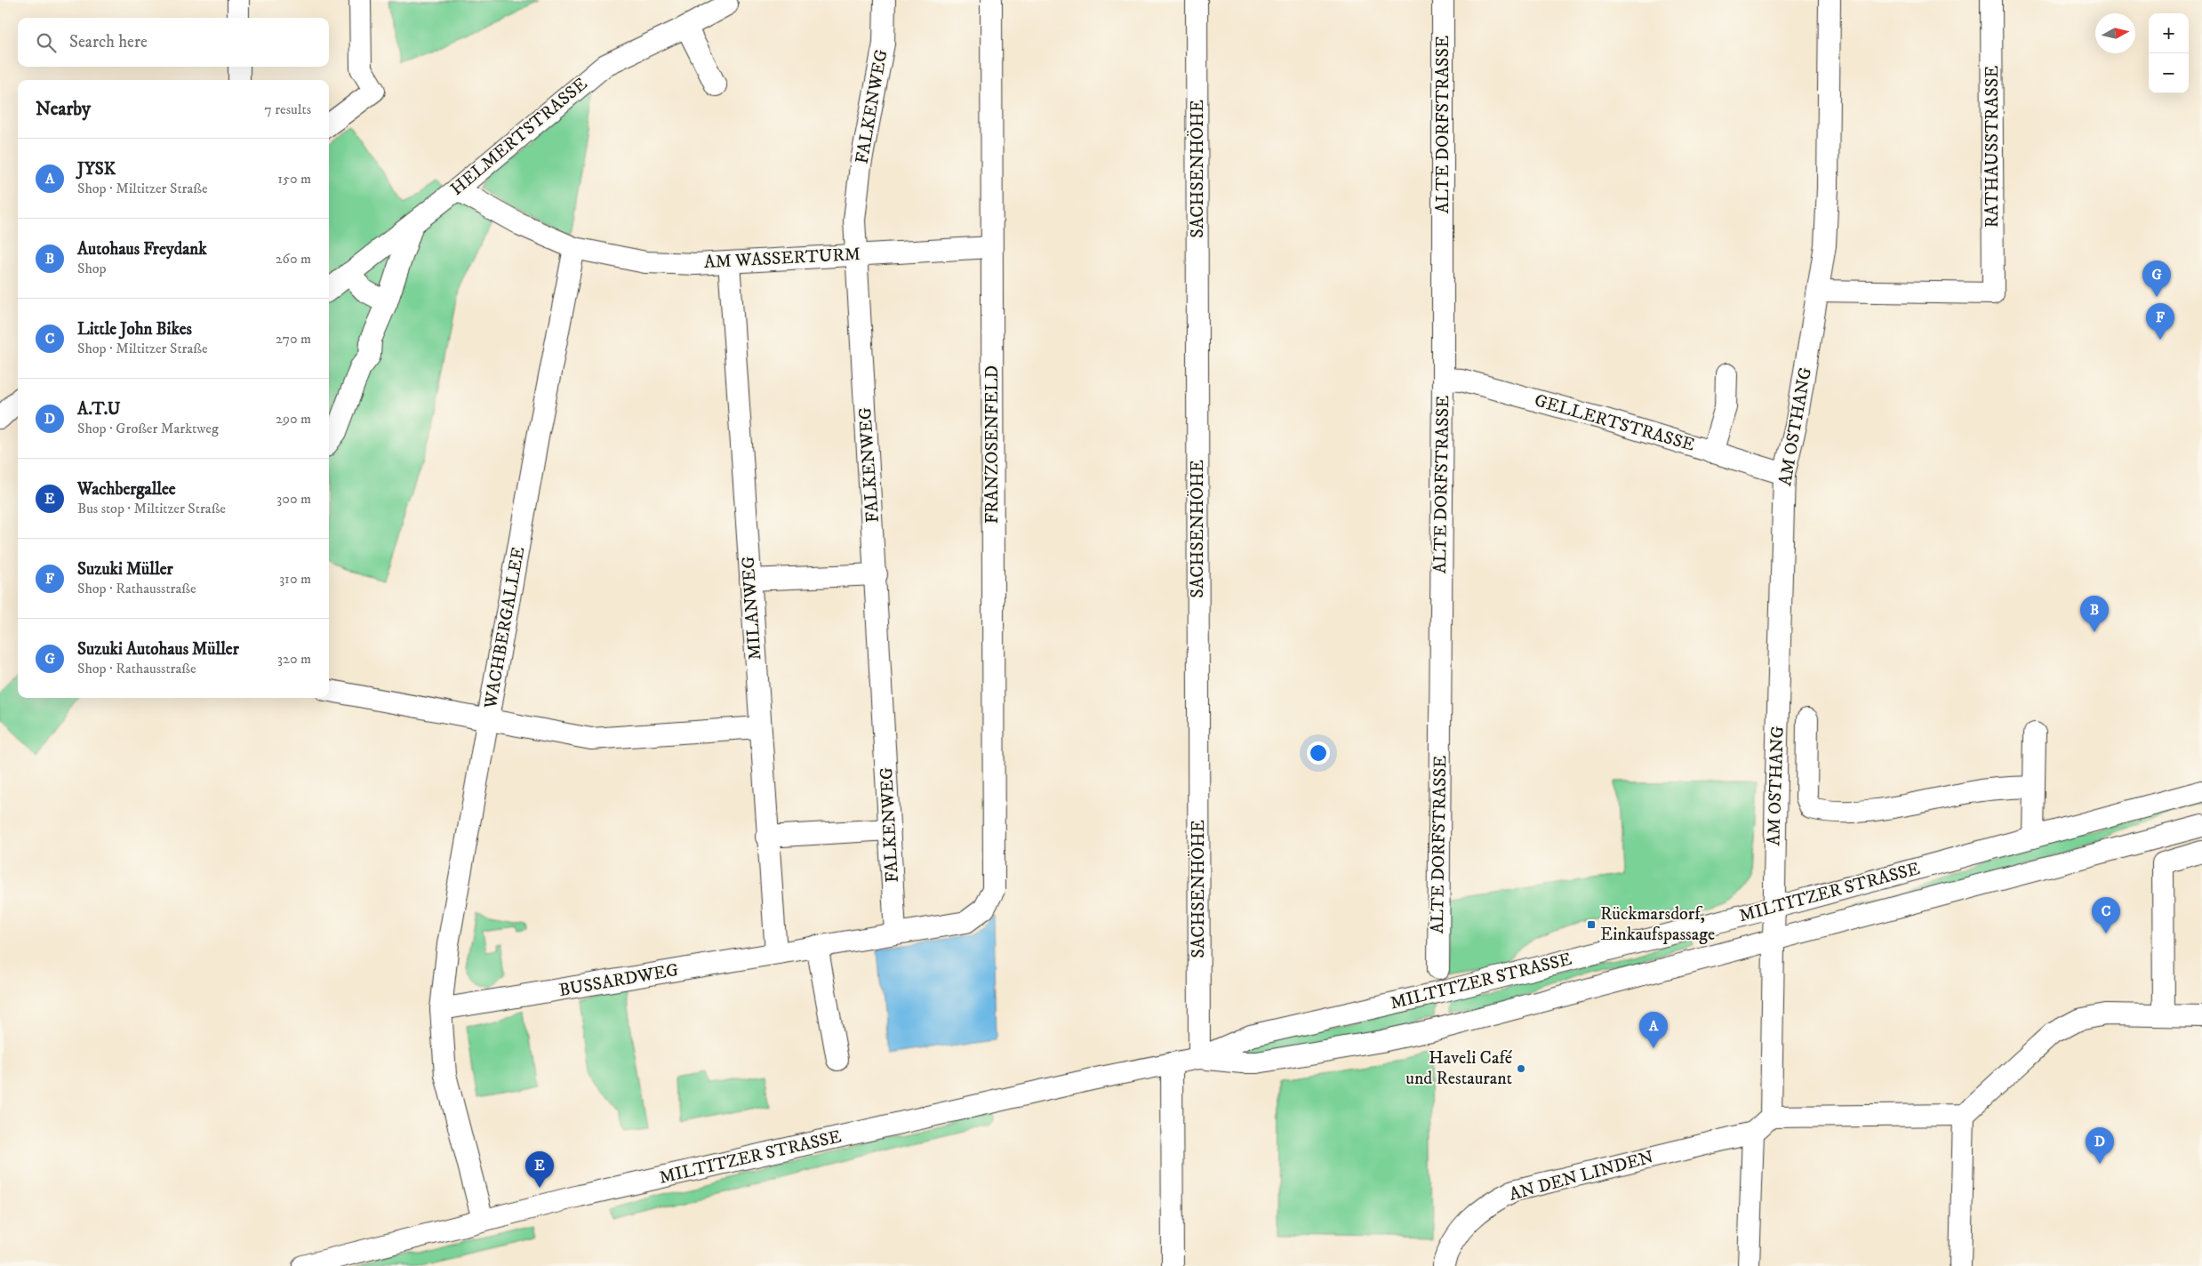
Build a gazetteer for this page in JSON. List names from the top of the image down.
{
  "streets": {
    "street": [
      "FALKENWEG",
      "ALTE DORFSTRASSE",
      "HELMERTSTRASSE",
      "RATHAUSSTRASSE",
      "SACHSENHÖHE",
      "AM WASSERTURM",
      "GELLERTSTRASSE",
      "AM OSTHANG",
      "FRANZOSENFELD",
      "MILANWEG",
      "WACHBERGALLEE",
      "MILTITZER STRASSE",
      "BUSSARDWEG",
      "AN DEN LINDEN"
    ]
  },
  "crossings": [
    ["FALKENWEG", "AM WASSERTURM"],
    ["FALKENWEG", "BUSSARDWEG"],
    ["ALTE DORFSTRASSE", "GELLERTSTRASSE"],
    ["HELMERTSTRASSE", "AM WASSERTURM"],
    ["RATHAUSSTRASSE", "AM OSTHANG"],
    ["SACHSENHÖHE", "MILTITZER STRASSE"],
    ["AM WASSERTURM", "FRANZOSENFELD"],
    ["AM WASSERTURM", "MILANWEG"],
    ["AM WASSERTURM", "WACHBERGALLEE"],
    ["GELLERTSTRASSE", "AM OSTHANG"],
    ["AM OSTHANG", "MILTITZER STRASSE"],
    ["FRANZOSENFELD", "BUSSARDWEG"],
    ["MILANWEG", "BUSSARDWEG"],
    ["WACHBERGALLEE", "BUSSARDWEG"]
  ],
  "places": {
    "transit": ["Rückmarsdorf, Einkaufspassage"],
    "other": ["Haveli Café und Restaurant"]
  },
  "north": "right",
  "page": {
    "map_buttons": ["+", "−"],
    "search": "Search here",
    "heading": ["Nearby", "7 results"],
    "list": [
      {
        "mark": "A",
        "name": "JYSK",
        "note": "Shop · Miltitzer Straße",
        "value": "150 m"
      },
      {
        "mark": "B",
        "name": "Autohaus Freydank",
        "note": "Shop",
        "value": "260 m"
      },
      {
        "mark": "C",
        "name": "Little John Bikes",
        "note": "Shop · Miltitzer Straße",
        "value": "270 m"
      },
      {
        "mark": "D",
        "name": "A.T.U",
        "note": "Shop · Großer Marktweg",
        "value": "290 m"
      },
      {
        "mark": "E",
        "name": "Wachbergallee",
        "note": "Bus stop · Miltitzer Straße",
        "value": "300 m"
      },
      {
        "mark": "F",
        "name": "Suzuki Müller",
        "note": "Shop · Rathausstraße",
        "value": "310 m"
      },
      {
        "mark": "G",
        "name": "Suzuki Autohaus Müller",
        "note": "Shop · Rathausstraße",
        "value": "320 m"
      }
    ],
    "pins": [
      "G",
      "F",
      "B",
      "C",
      "A",
      "D",
      "E"
    ]
  }
}
